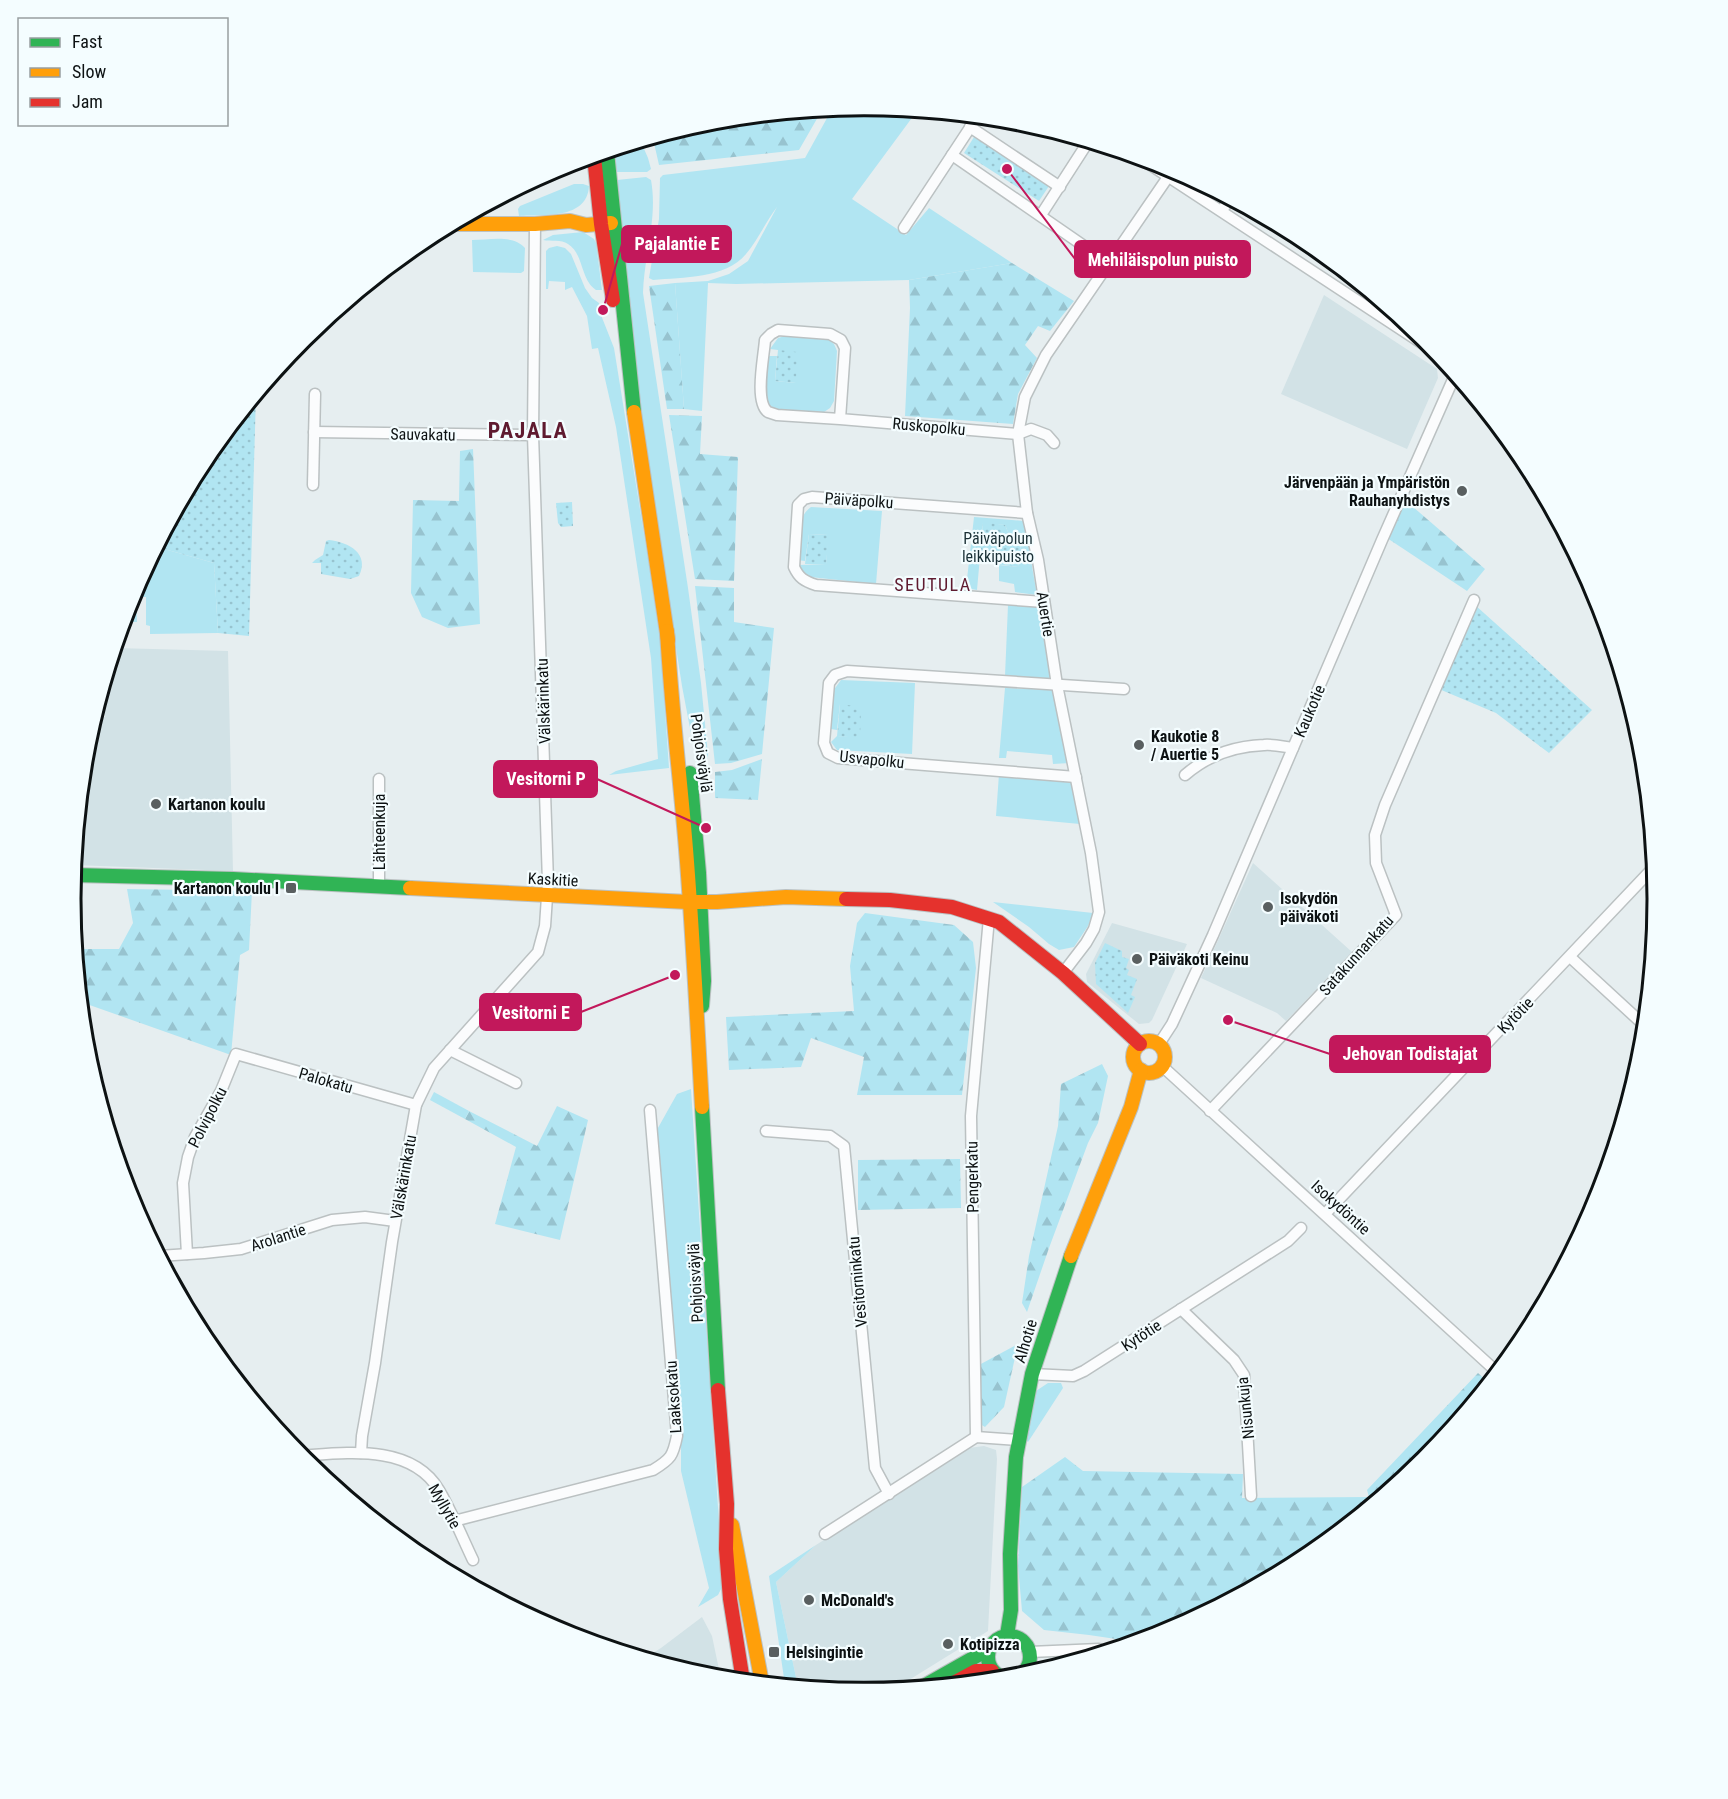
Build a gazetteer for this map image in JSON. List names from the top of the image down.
{
  "streets": {
    "street": [
      "Ruskopolku",
      "Sauvakatu",
      "Päiväpolku",
      "Auertie",
      "Välskärinkatu",
      "Kaukotie",
      "Pohjoisväylä",
      "Usvapolku",
      "Lähteenkuja",
      "Kaskitie",
      "Satakunnankatu",
      "Kytötie",
      "Palokatu",
      "Polvipolku",
      "Pengerkatu",
      "Isokydöntie",
      "Arolantie",
      "Vesitorninkatu",
      "Alhotie",
      "Laaksokatu",
      "Nisunkuja",
      "Myllytie"
    ]
  },
  "crossings": [
    ["Ruskopolku", "Auertie"],
    ["Sauvakatu", "Välskärinkatu"],
    ["Päiväpolku", "Auertie"],
    ["Auertie", "Usvapolku"],
    ["Auertie", "Kaskitie"],
    ["Välskärinkatu", "Kaskitie"],
    ["Välskärinkatu", "Palokatu"],
    ["Välskärinkatu", "Arolantie"],
    ["Välskärinkatu", "Myllytie"],
    ["Kaukotie", "Isokydöntie"],
    ["Kaukotie", "Alhotie"],
    ["Pohjoisväylä", "Kaskitie"],
    ["Lähteenkuja", "Kaskitie"],
    ["Kaskitie", "Pengerkatu"],
    ["Satakunnankatu", "Isokydöntie"],
    ["Kytötie", "Isokydöntie"],
    ["Kytötie", "Alhotie"],
    ["Kytötie", "Nisunkuja"],
    ["Palokatu", "Polvipolku"],
    ["Polvipolku", "Arolantie"],
    ["Isokydöntie", "Alhotie"],
    ["Laaksokatu", "Myllytie"]
  ],
  "districts": ["PAJALA", "SEUTULA"],
  "parks": ["Päiväpolun leikkipuisto"],
  "places": {
    "other": [
      "Mehiläispolun puisto",
      "Pajalantie E",
      "Järvenpään ja Ympäristön Rauhanyhdistys",
      "Kaukotie 8 / Auertie 5",
      "Kartanon koulu",
      "Vesitorni P",
      "Isokydön päiväkoti",
      "Päiväkoti Keinu",
      "Vesitorni E",
      "Jehovan Todistajat",
      "McDonald's",
      "Kotipizza"
    ],
    "transit": ["Kartanon koulu I", "Helsingintie"]
  },
  "legend": ["Fast", "Slow", "Jam"]
}
